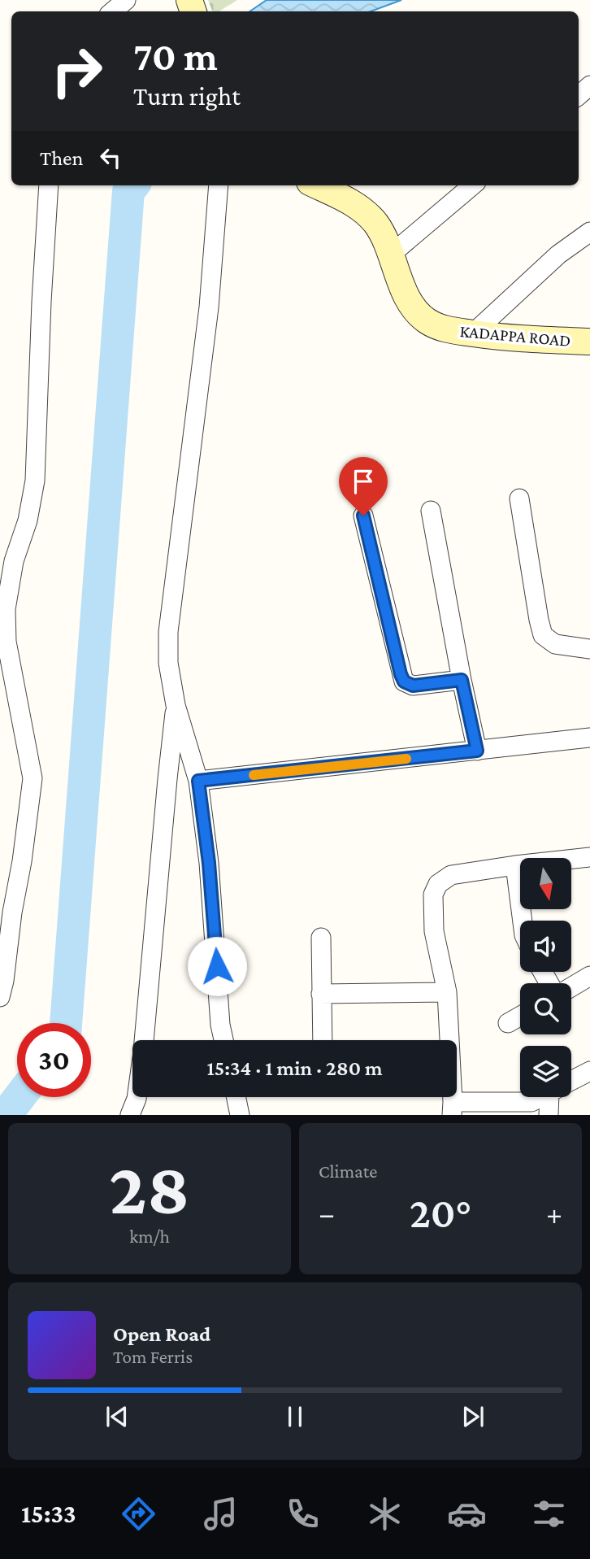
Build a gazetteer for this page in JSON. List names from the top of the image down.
{
  "streets": {
    "main road": ["KADAPPA ROAD"]
  },
  "north": "bottom",
  "page": {
    "turn": ["70 m", "Turn right"],
    "then": "Then",
    "limit": "30",
    "trip": "15:34 · 1 min · 280 m",
    "tile": [
      ["28", "km/h"],
      "Climate"
    ],
    "heat": ["−", "20°", "+"],
    "song": ["Open Road", "Tom Ferris"],
    "tabs": "15:33"
  }
}
